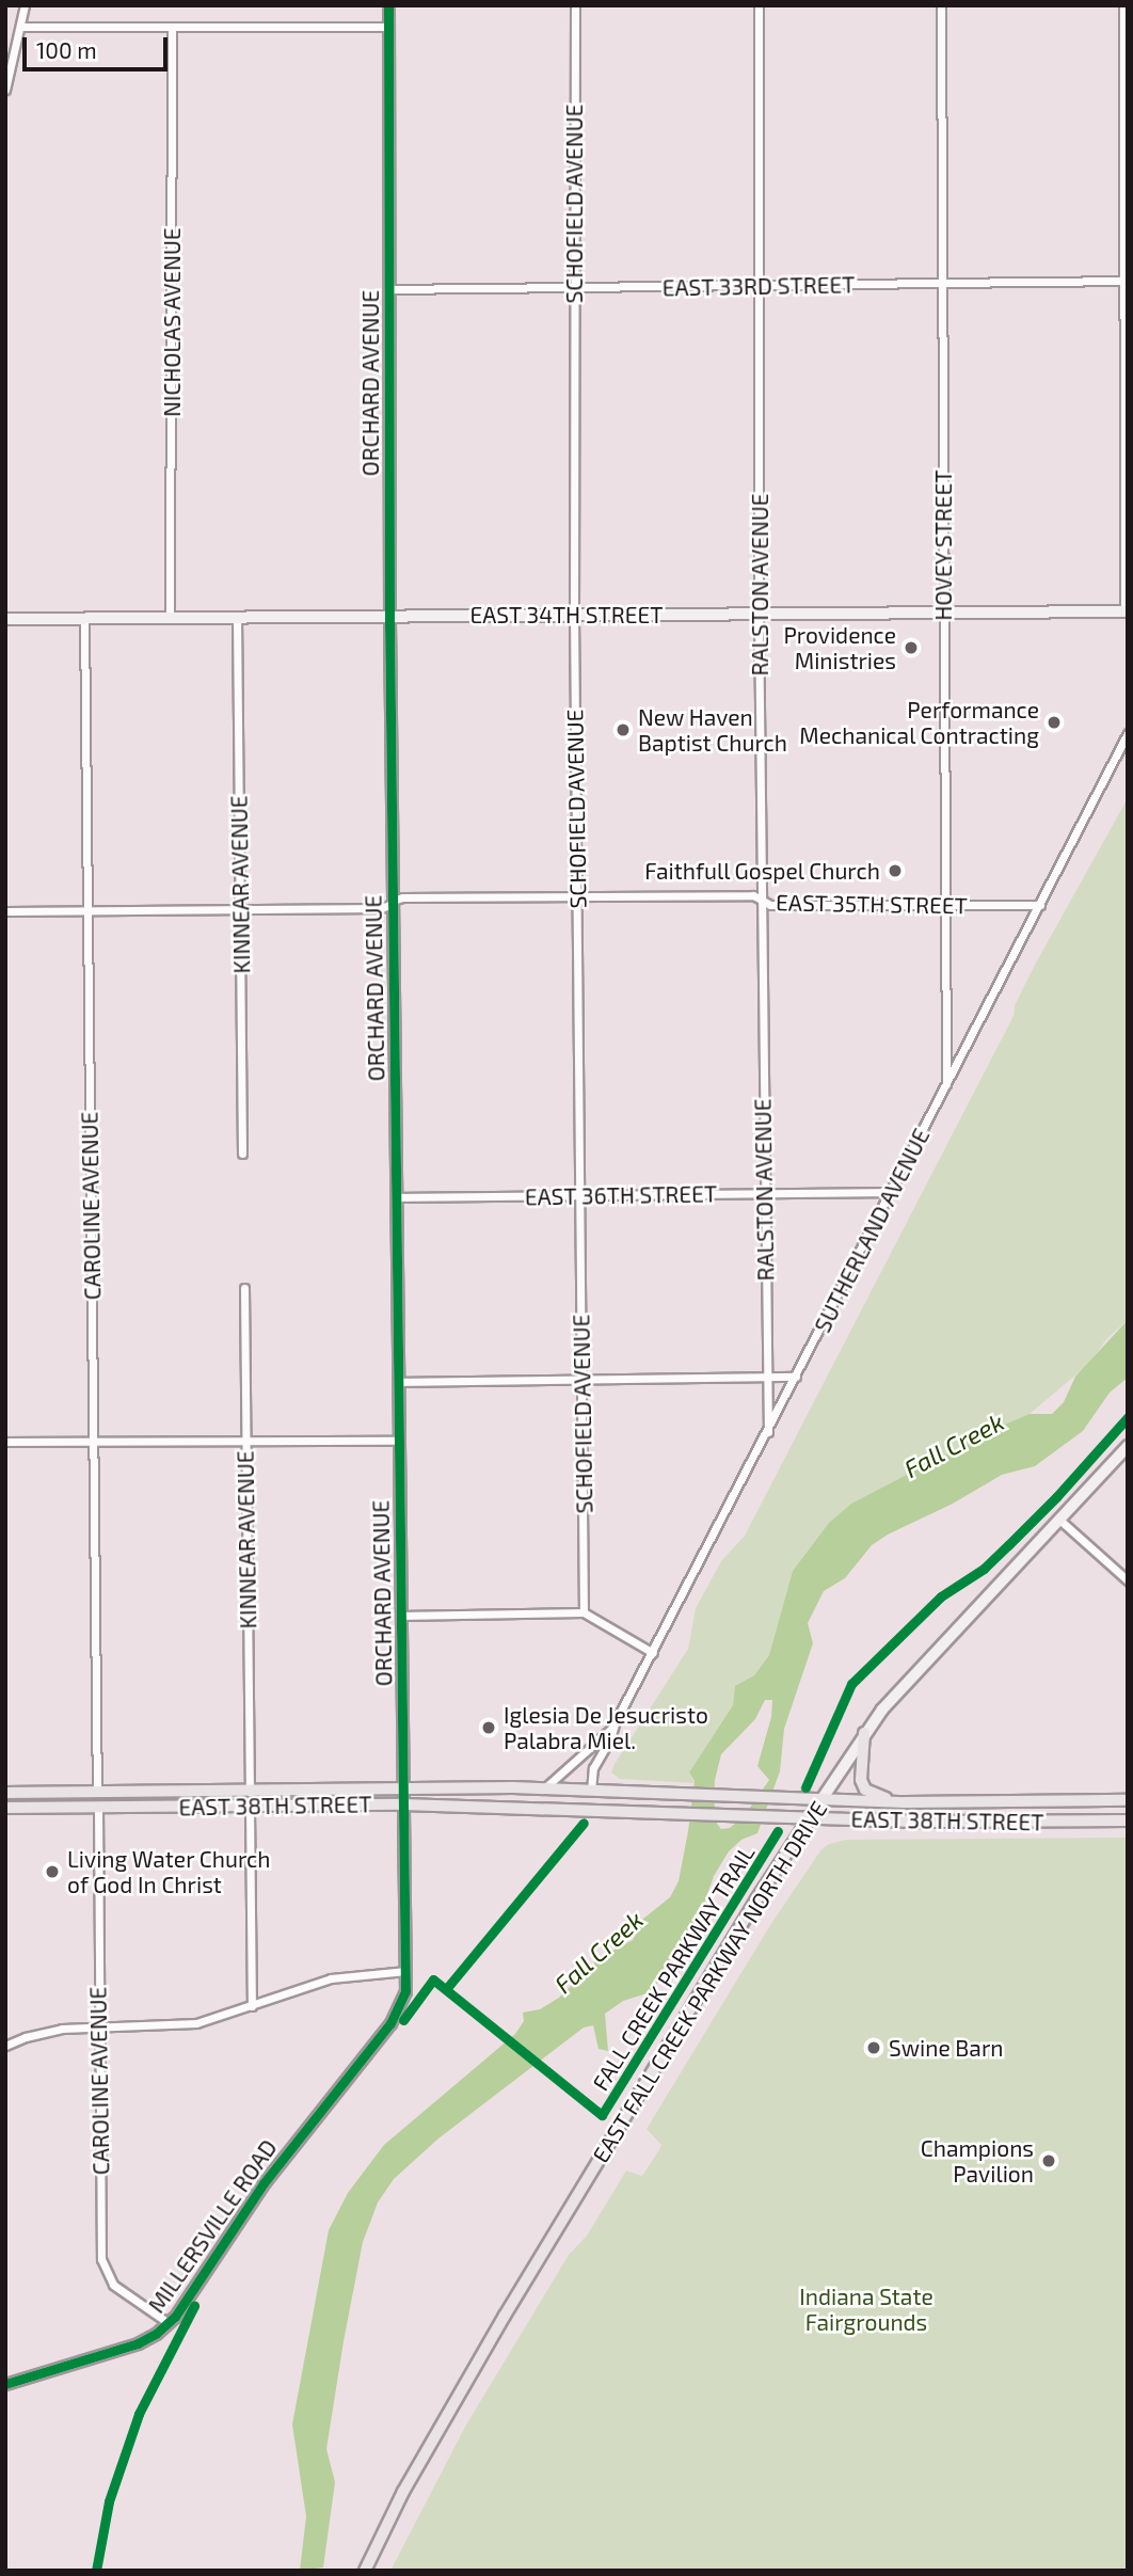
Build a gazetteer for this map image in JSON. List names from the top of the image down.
{
  "streets": {
    "main road": ["EAST 34TH STREET", "EAST 38TH STREET", "EAST FALL CREEK PARKWAY NORTH DRIVE"],
    "street": [
      "SCHOFIELD AVENUE",
      "EAST 33RD STREET",
      "NICHOLAS AVENUE",
      "ORCHARD AVENUE",
      "HOVEY STREET",
      "RALSTON AVENUE",
      "KINNEAR AVENUE",
      "EAST 35TH STREET",
      "EAST 36TH STREET",
      "CAROLINE AVENUE",
      "SUTHERLAND AVENUE",
      "MILLERSVILLE ROAD"
    ],
    "cycle path": ["FALL CREEK PARKWAY TRAIL"]
  },
  "crossings": [
    ["SCHOFIELD AVENUE", "EAST 33RD STREET"],
    ["SCHOFIELD AVENUE", "EAST 34TH STREET"],
    ["SCHOFIELD AVENUE", "EAST 35TH STREET"],
    ["SCHOFIELD AVENUE", "EAST 36TH STREET"],
    ["EAST 33RD STREET", "ORCHARD AVENUE"],
    ["EAST 33RD STREET", "HOVEY STREET"],
    ["EAST 33RD STREET", "RALSTON AVENUE"],
    ["NICHOLAS AVENUE", "EAST 34TH STREET"],
    ["ORCHARD AVENUE", "EAST 34TH STREET"],
    ["ORCHARD AVENUE", "EAST 35TH STREET"],
    ["ORCHARD AVENUE", "EAST 36TH STREET"],
    ["ORCHARD AVENUE", "EAST 38TH STREET"],
    ["ORCHARD AVENUE", "MILLERSVILLE ROAD"],
    ["HOVEY STREET", "EAST 34TH STREET"],
    ["HOVEY STREET", "EAST 35TH STREET"],
    ["HOVEY STREET", "SUTHERLAND AVENUE"],
    ["RALSTON AVENUE", "EAST 34TH STREET"],
    ["RALSTON AVENUE", "EAST 35TH STREET"],
    ["RALSTON AVENUE", "EAST 36TH STREET"],
    ["RALSTON AVENUE", "SUTHERLAND AVENUE"],
    ["EAST 34TH STREET", "KINNEAR AVENUE"],
    ["EAST 34TH STREET", "CAROLINE AVENUE"],
    ["KINNEAR AVENUE", "EAST 35TH STREET"],
    ["KINNEAR AVENUE", "EAST 38TH STREET"],
    ["EAST 35TH STREET", "CAROLINE AVENUE"],
    ["EAST 35TH STREET", "SUTHERLAND AVENUE"],
    ["EAST 36TH STREET", "SUTHERLAND AVENUE"],
    ["CAROLINE AVENUE", "EAST 38TH STREET"],
    ["CAROLINE AVENUE", "MILLERSVILLE ROAD"],
    ["SUTHERLAND AVENUE", "EAST 38TH STREET"],
    ["EAST 38TH STREET", "EAST FALL CREEK PARKWAY NORTH DRIVE"]
  ],
  "water": ["Fall Creek"],
  "parks": ["Indiana State Fairgrounds"],
  "places": [
    "Providence Ministries",
    "Performance Mechanical Contracting",
    "New Haven Baptist Church",
    "Faithfull Gospel Church",
    "Iglesia De Jesucristo Palabra Miel.",
    "Living Water Church of God In Christ",
    "Swine Barn",
    "Champions Pavilion"
  ],
  "scale_bar": "100 m"
}
